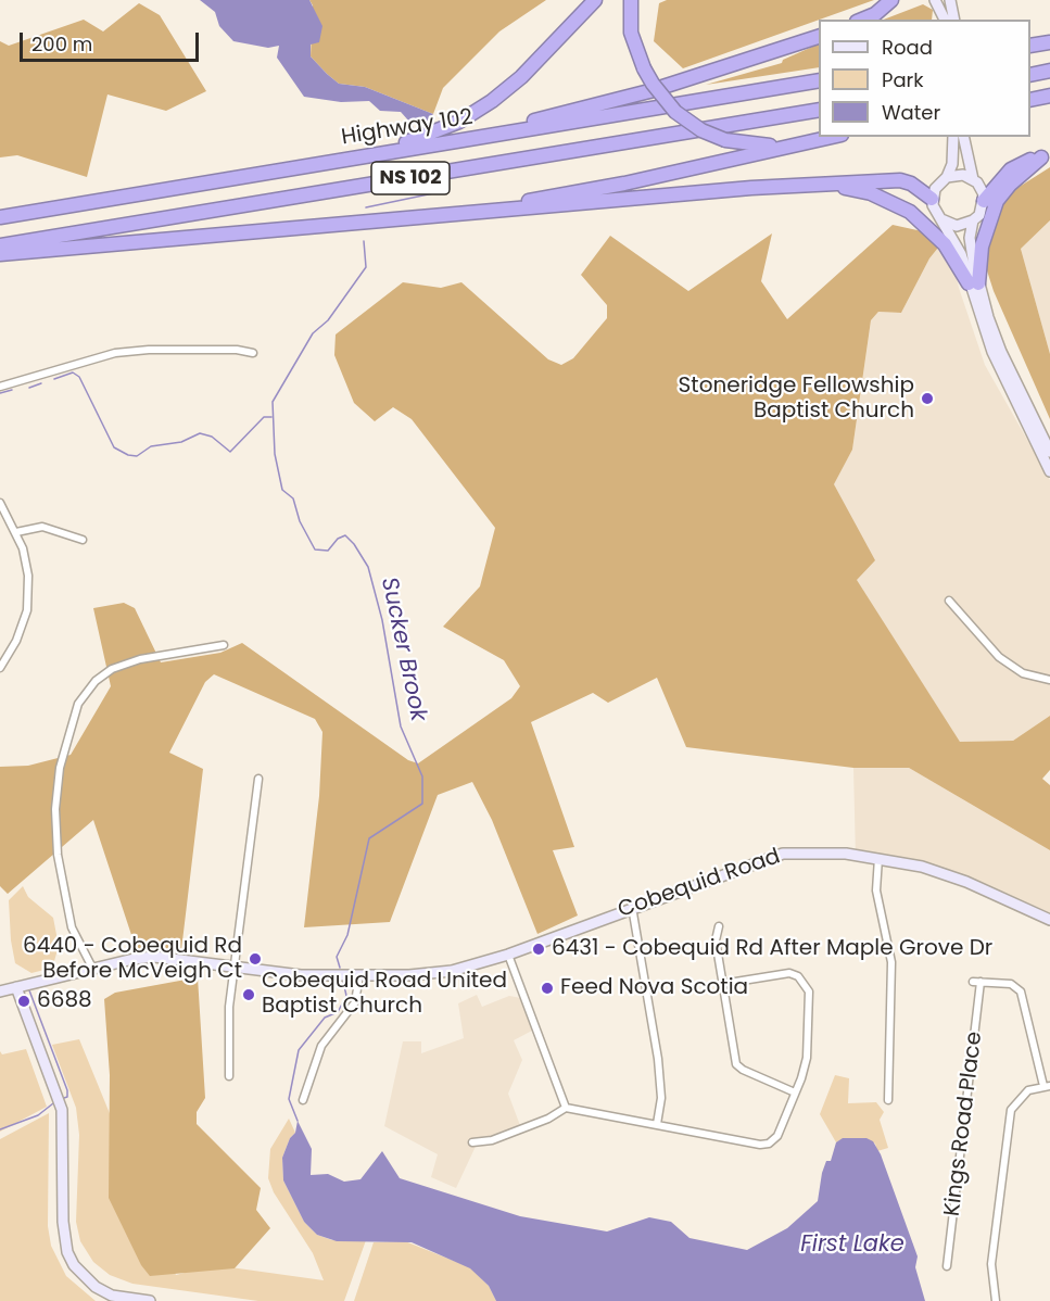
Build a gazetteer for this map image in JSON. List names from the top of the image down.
{
  "streets": {
    "highway": ["Highway 102", "NS 102"],
    "main road": ["Cobequid Road"],
    "street": ["Kings Road Place"]
  },
  "water": ["Sucker Brook", "First Lake"],
  "places": [
    "Stoneridge Fellowship Baptist Church",
    "6431 - Cobequid Rd After Maple Grove Dr",
    "6440 - Cobequid Rd Before McVeigh Ct",
    "Feed Nova Scotia",
    "Cobequid Road United Baptist Church",
    "6688"
  ],
  "legend": ["Road", "Park", "Water"],
  "scale_bar": "200 m"
}
